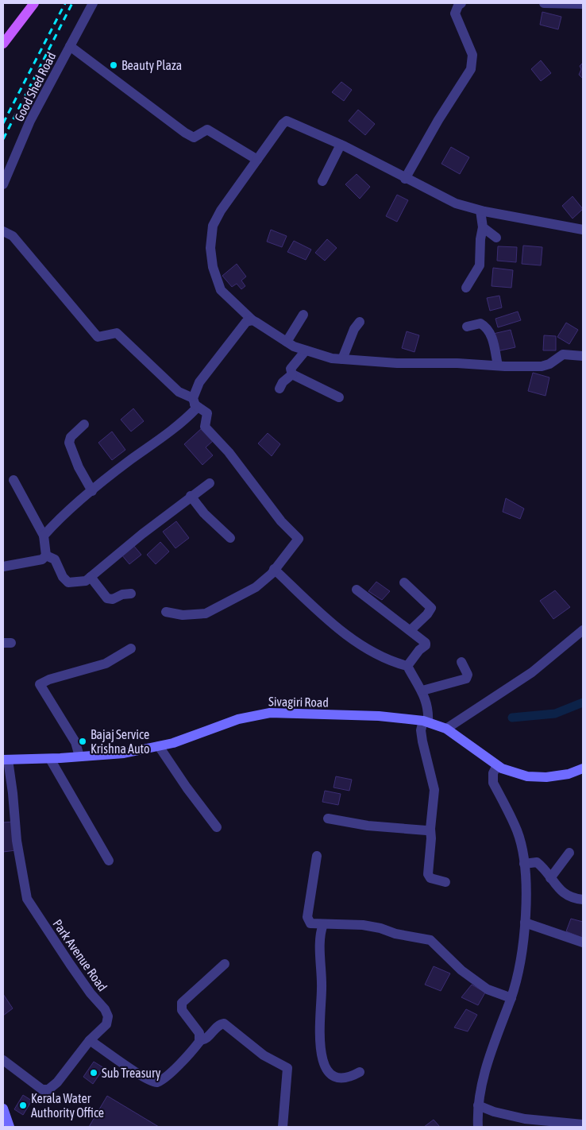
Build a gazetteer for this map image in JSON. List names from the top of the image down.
{
  "streets": {
    "main road": ["Sivagiri Road"],
    "street": ["Good Shed Road", "Park Avenue Road"]
  },
  "crossings": [
    ["Sivagiri Road", "Park Avenue Road"]
  ],
  "places": [
    "Beauty Plaza",
    "Bajaj Service Krishna Auto",
    "Sub Treasury",
    "Kerala Water Authority Office"
  ]
}
